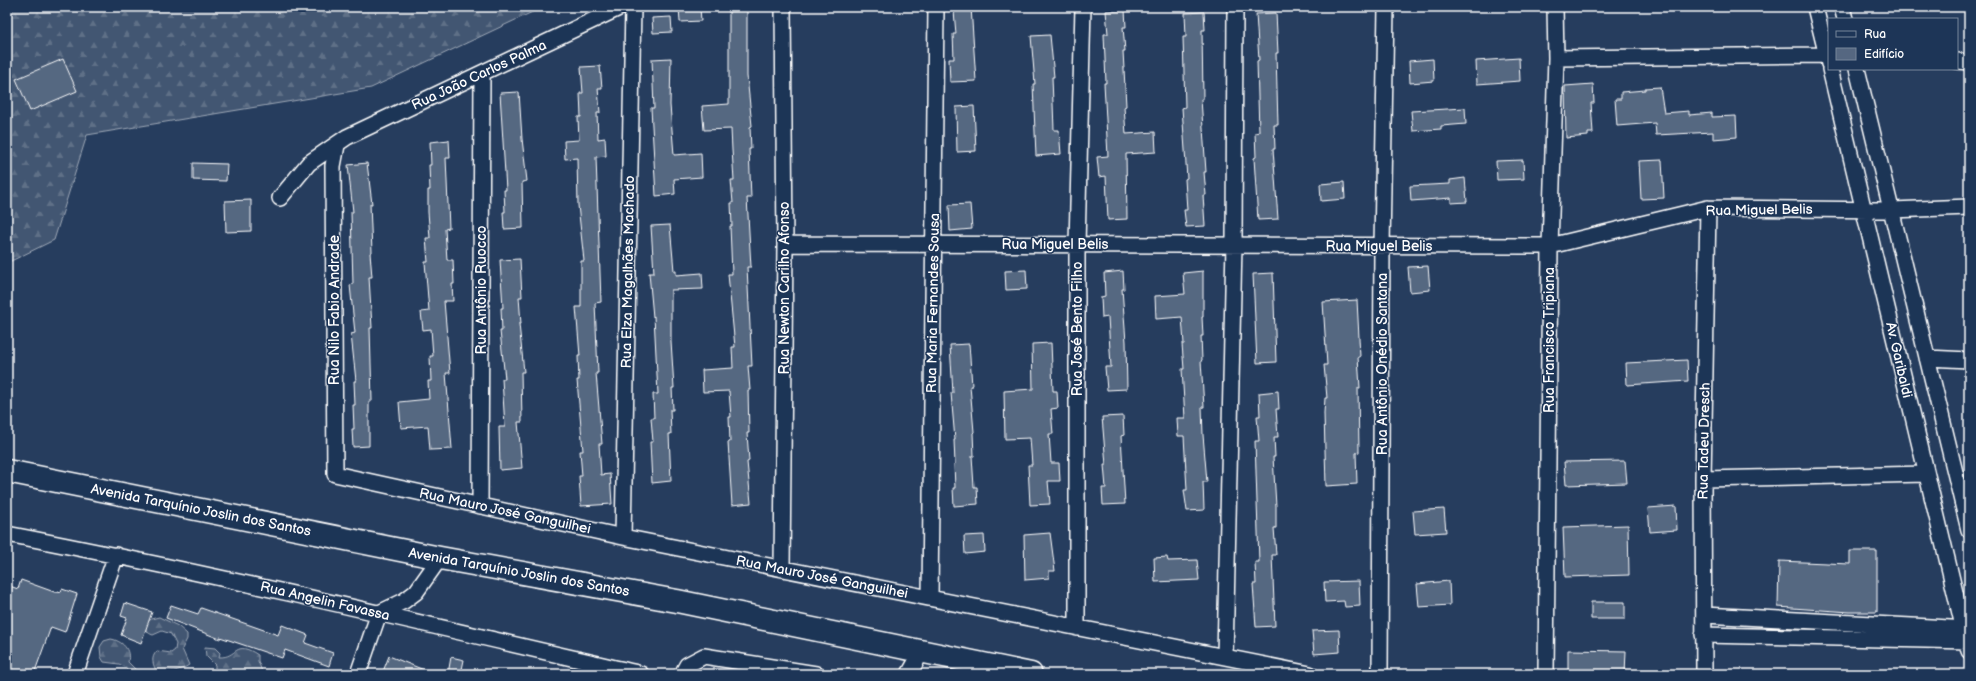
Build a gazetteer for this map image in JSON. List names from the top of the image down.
{
  "streets": {
    "street": [
      "Rua João Carlos Palma",
      "Rua Miguel Belis",
      "Rua Elza Magalhães Machado",
      "Rua Newton Carilho Afonso",
      "Rua Antônio Ruocco",
      "Rua Maria Fernandes Sousa",
      "Rua Nilo Fabio Andrade",
      "Rua José Bento Filho",
      "Rua Francisco Tripiana",
      "Av. Garibaldi",
      "Rua Antônio Onédio Santana",
      "Rua Tadeu Dresch",
      "Avenida Tarquínio Joslin dos Santos",
      "Rua Mauro José Ganguilhei",
      "Rua Angelin Favassa"
    ]
  },
  "crossings": [
    ["Rua João Carlos Palma", "Rua Antônio Ruocco"],
    ["Rua João Carlos Palma", "Rua Nilo Fabio Andrade"],
    ["Rua Miguel Belis", "Rua Newton Carilho Afonso"],
    ["Rua Miguel Belis", "Rua Maria Fernandes Sousa"],
    ["Rua Miguel Belis", "Rua José Bento Filho"],
    ["Rua Miguel Belis", "Rua Francisco Tripiana"],
    ["Rua Miguel Belis", "Av. Garibaldi"],
    ["Rua Miguel Belis", "Rua Antônio Onédio Santana"],
    ["Rua Miguel Belis", "Rua Tadeu Dresch"],
    ["Rua Elza Magalhães Machado", "Rua Mauro José Ganguilhei"],
    ["Rua Newton Carilho Afonso", "Rua Mauro José Ganguilhei"],
    ["Rua Antônio Ruocco", "Rua Mauro José Ganguilhei"],
    ["Rua Maria Fernandes Sousa", "Rua Mauro José Ganguilhei"],
    ["Rua Nilo Fabio Andrade", "Rua Mauro José Ganguilhei"],
    ["Rua José Bento Filho", "Rua Mauro José Ganguilhei"]
  ],
  "legend": ["Rua", "Edifício"]
}
